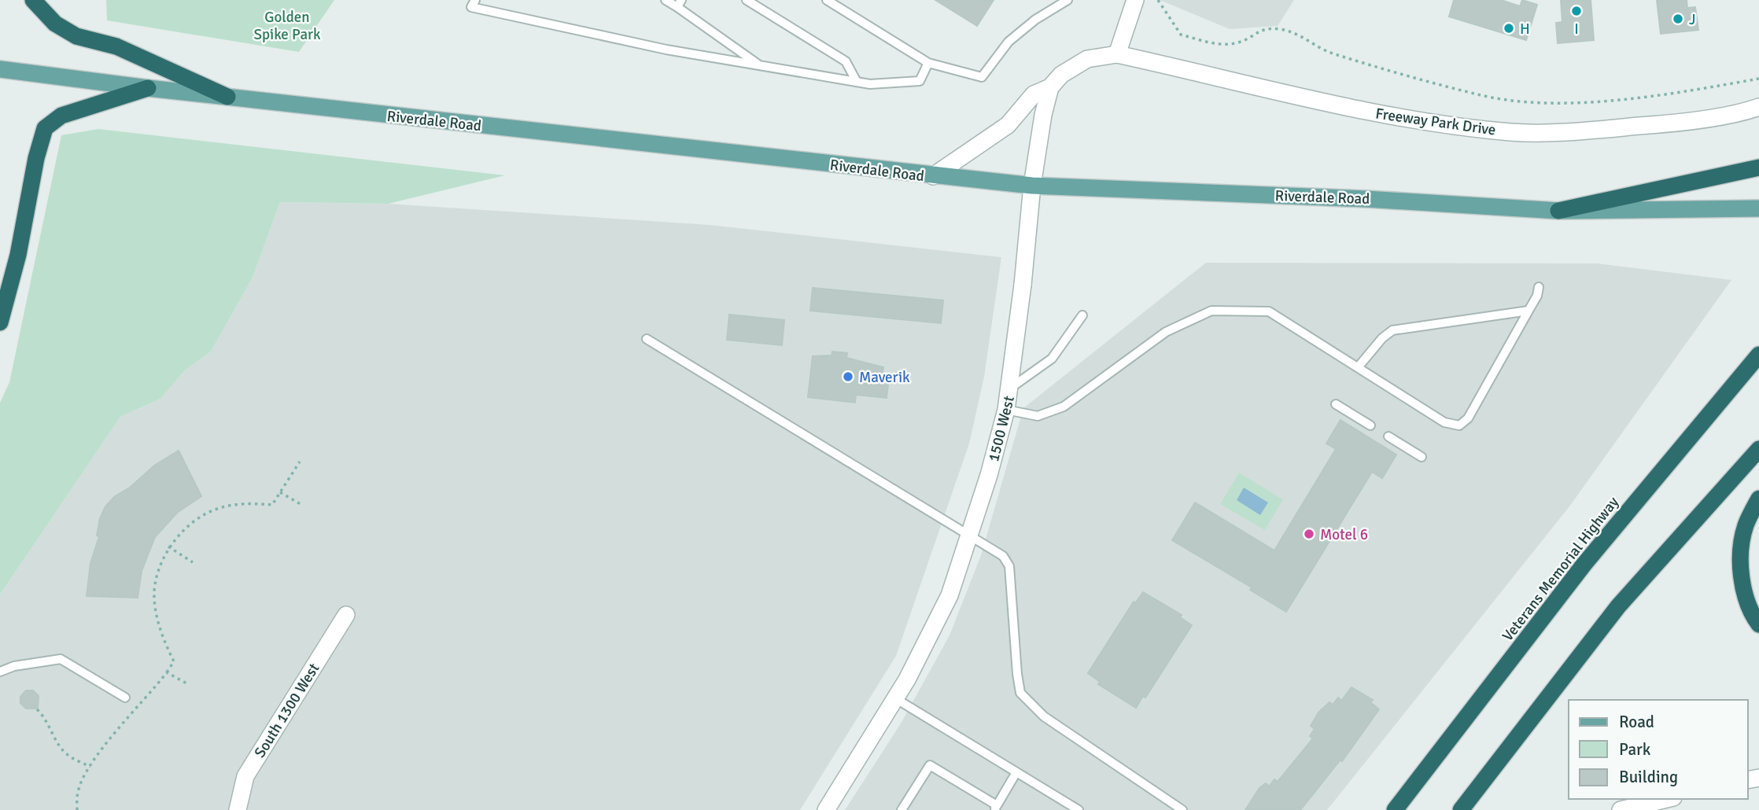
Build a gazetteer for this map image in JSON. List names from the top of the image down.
{
  "streets": {
    "highway": ["Veterans Memorial Highway"],
    "main road": ["Riverdale Road"],
    "street": ["Freeway Park Drive", "1500 West", "South 1300 West"]
  },
  "crossings": [
    ["Riverdale Road", "1500 West"]
  ],
  "parks": ["Golden Spike Park"],
  "places": [
    "I",
    "J",
    "H",
    "Maverik",
    "Motel 6"
  ],
  "legend": ["Road", "Park", "Building"]
}
